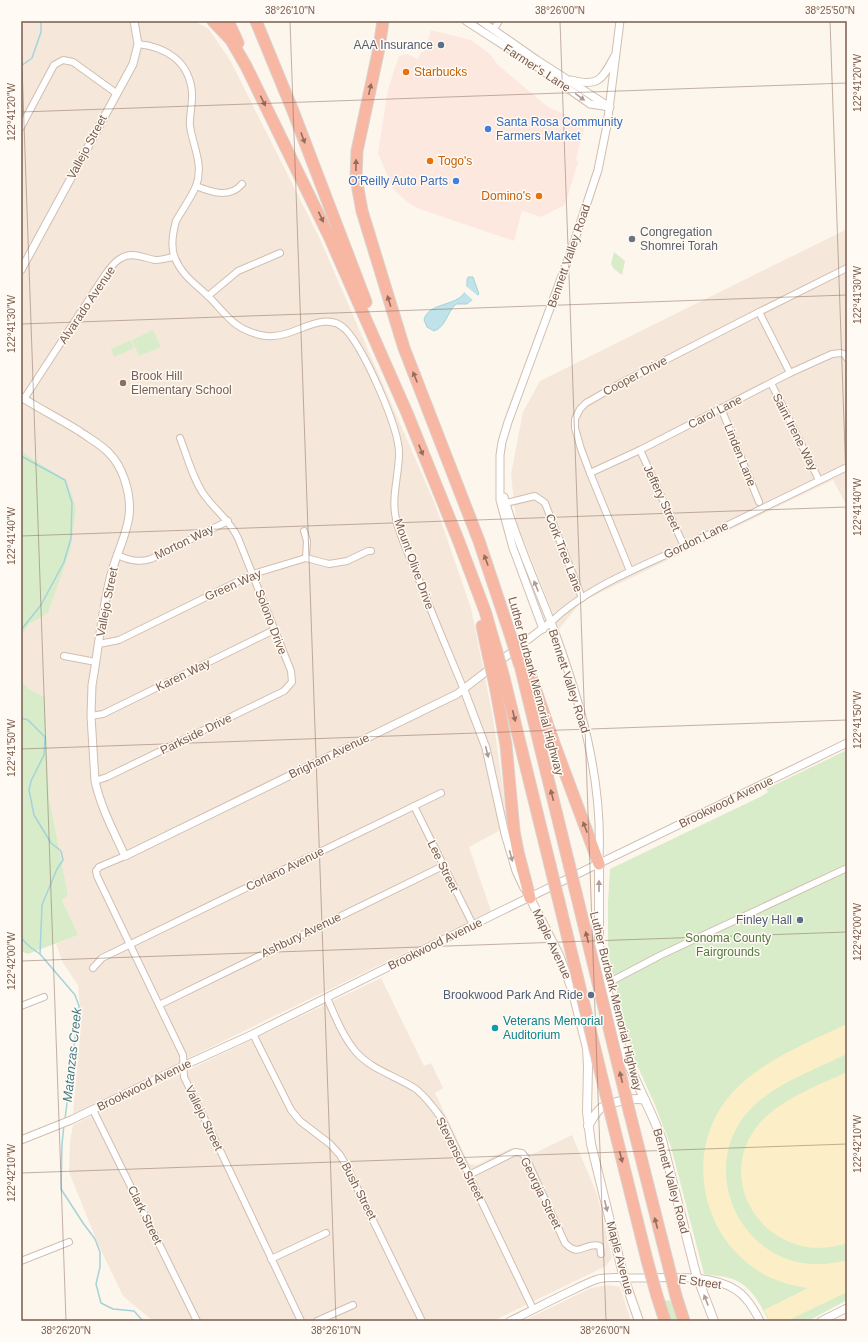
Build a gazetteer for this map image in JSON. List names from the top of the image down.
{
  "streets": {
    "highway": ["Luther Burbank Memorial Highway"],
    "main road": ["Bennett Valley Road", "Maple Avenue"],
    "street": [
      "Farmer's Lane",
      "Vallejo Street",
      "Alvarado Avenue",
      "Cooper Drive",
      "Carol Lane",
      "Saint Irene Way",
      "Linden Lane",
      "Jeffery Street",
      "Gordon Lane",
      "Morton Way",
      "Cork Tree Lane",
      "Mount Olive Drive",
      "Green Way",
      "Solono Drive",
      "Karen Way",
      "Parkside Drive",
      "Brigham Avenue",
      "Brookwood Avenue",
      "Lee Street",
      "Corlano Avenue",
      "Ashbury Avenue",
      "Stevenson Street",
      "Bush Street",
      "Georgia Street",
      "Clark Street",
      "E Street"
    ]
  },
  "crossings": [
    ["Farmer's Lane", "Bennett Valley Road"],
    ["Vallejo Street", "Alvarado Avenue"],
    ["Vallejo Street", "Morton Way"],
    ["Vallejo Street", "Mount Olive Drive"],
    ["Vallejo Street", "Green Way"],
    ["Vallejo Street", "Karen Way"],
    ["Vallejo Street", "Parkside Drive"],
    ["Vallejo Street", "Brigham Avenue"],
    ["Vallejo Street", "Brookwood Avenue"],
    ["Vallejo Street", "Corlano Avenue"],
    ["Vallejo Street", "Ashbury Avenue"],
    ["Bennett Valley Road", "Gordon Lane"],
    ["Bennett Valley Road", "Cork Tree Lane"],
    ["Bennett Valley Road", "Brigham Avenue"],
    ["Bennett Valley Road", "Brookwood Avenue"],
    ["Bennett Valley Road", "E Street"],
    ["Alvarado Avenue", "Mount Olive Drive"],
    ["Cooper Drive", "Carol Lane"],
    ["Cooper Drive", "Gordon Lane"],
    ["Carol Lane", "Saint Irene Way"],
    ["Carol Lane", "Linden Lane"],
    ["Carol Lane", "Jeffery Street"],
    ["Saint Irene Way", "Gordon Lane"],
    ["Jeffery Street", "Gordon Lane"],
    ["Gordon Lane", "Cork Tree Lane"],
    ["Gordon Lane", "Brigham Avenue"],
    ["Morton Way", "Solono Drive"],
    ["Mount Olive Drive", "Brigham Avenue"],
    ["Mount Olive Drive", "Maple Avenue"],
    ["Green Way", "Solono Drive"],
    ["Solono Drive", "Karen Way"],
    ["Solono Drive", "Parkside Drive"],
    ["Brigham Avenue", "Maple Avenue"],
    ["Brookwood Avenue", "Lee Street"],
    ["Brookwood Avenue", "Maple Avenue"],
    ["Brookwood Avenue", "Stevenson Street"],
    ["Brookwood Avenue", "Bush Street"],
    ["Brookwood Avenue", "Clark Street"],
    ["Lee Street", "Corlano Avenue"],
    ["Lee Street", "Ashbury Avenue"],
    ["Maple Avenue", "E Street"],
    ["Stevenson Street", "Georgia Street"],
    ["Stevenson Street", "E Street"]
  ],
  "one_way": ["Maple Avenue"],
  "water": ["Matanzas Creek"],
  "parks": ["Sonoma County Fairgrounds"],
  "places": [
    "AAA Insurance",
    "Starbucks",
    "Santa Rosa Community Farmers Market",
    "Togo's",
    "O'Reilly Auto Parts",
    "Domino's",
    "Congregation Shomrei Torah",
    "Brook Hill Elementary School",
    "Finley Hall",
    "Brookwood Park And Ride",
    "Veterans Memorial Auditorium"
  ],
  "coordinates": [
    "38°26'10\"N",
    "38°26'00\"N",
    "38°25'50\"N",
    "122°41'20\"W",
    "122°41'30\"W",
    "122°41'40\"W",
    "122°41'50\"W",
    "122°42'00\"W",
    "122°42'10\"W",
    "38°26'20\"N"
  ]
}
